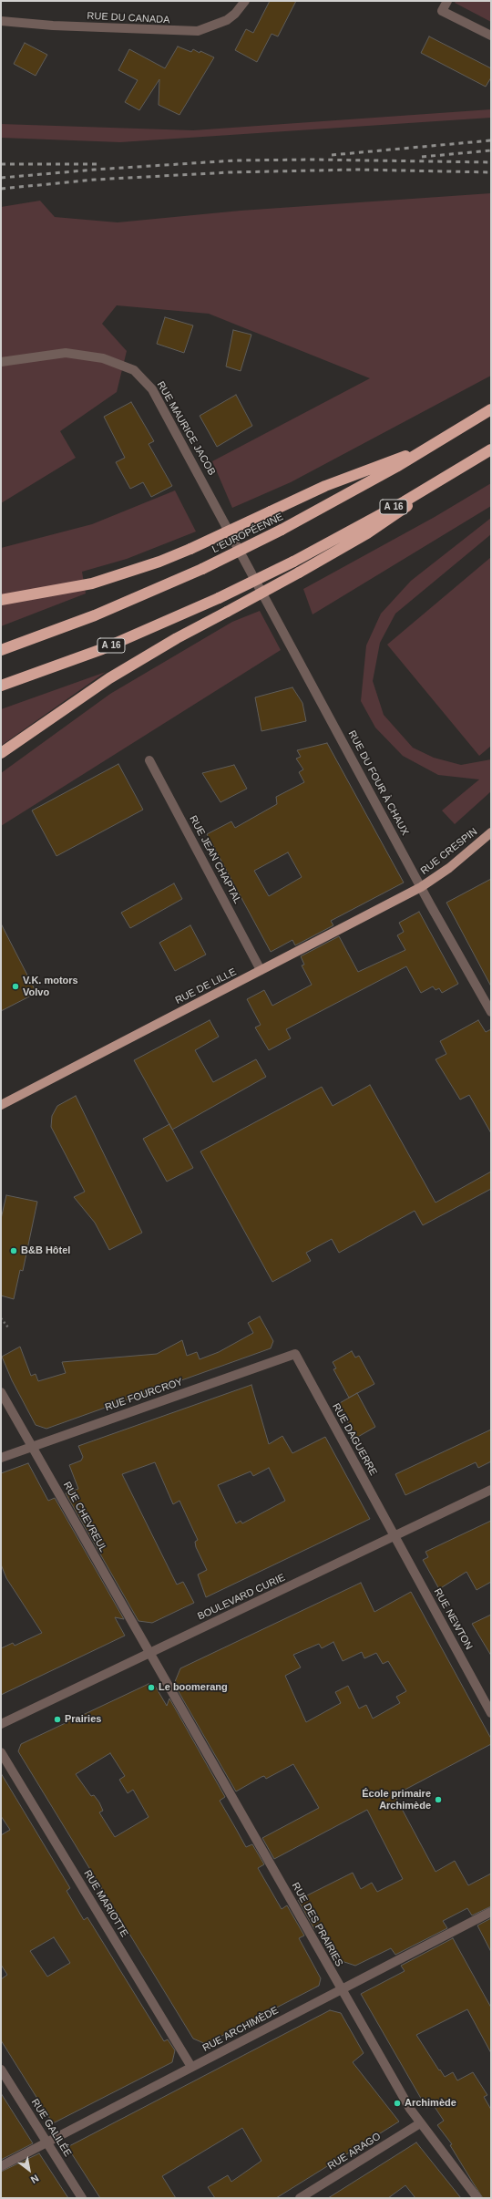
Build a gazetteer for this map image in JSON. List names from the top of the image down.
{
  "streets": {
    "highway": ["A 16", "L'EUROPÉENNE"],
    "main road": ["RUE CRESPIN", "RUE DE LILLE"],
    "street": [
      "RUE DU CANADA",
      "RUE MAURICE JACOB",
      "RUE DU FOUR À CHAUX",
      "RUE JEAN CHAPTAL",
      "RUE FOURCROY",
      "RUE DAGUERRE",
      "RUE CHEVREUL",
      "BOULEVARD CURIE",
      "RUE NEWTON",
      "RUE MARIOTTE",
      "RUE DES PRAIRIES",
      "RUE ARCHIMÈDE",
      "RUE GALILÉE",
      "RUE ARAGO"
    ]
  },
  "crossings": [
    ["RUE MAURICE JACOB", "RUE DU FOUR À CHAUX"],
    ["RUE DU FOUR À CHAUX", "RUE CRESPIN"],
    ["RUE DU FOUR À CHAUX", "RUE DE LILLE"],
    ["RUE CRESPIN", "RUE DE LILLE"],
    ["RUE JEAN CHAPTAL", "RUE DE LILLE"],
    ["RUE FOURCROY", "RUE DAGUERRE"],
    ["RUE FOURCROY", "RUE CHEVREUL"],
    ["RUE DAGUERRE", "BOULEVARD CURIE"],
    ["RUE DAGUERRE", "RUE NEWTON"],
    ["RUE CHEVREUL", "BOULEVARD CURIE"],
    ["RUE CHEVREUL", "RUE DES PRAIRIES"],
    ["BOULEVARD CURIE", "RUE NEWTON"],
    ["BOULEVARD CURIE", "RUE DES PRAIRIES"],
    ["RUE MARIOTTE", "RUE ARCHIMÈDE"],
    ["RUE DES PRAIRIES", "RUE ARCHIMÈDE"],
    ["RUE DES PRAIRIES", "RUE ARAGO"],
    ["RUE ARCHIMÈDE", "RUE GALILÉE"]
  ],
  "places": [
    "V.K. motors Volvo",
    "B&B Hôtel",
    "Le boomerang",
    "Prairies",
    "École primaire Archimède",
    "Archimède"
  ],
  "north": "bottom right"
}
